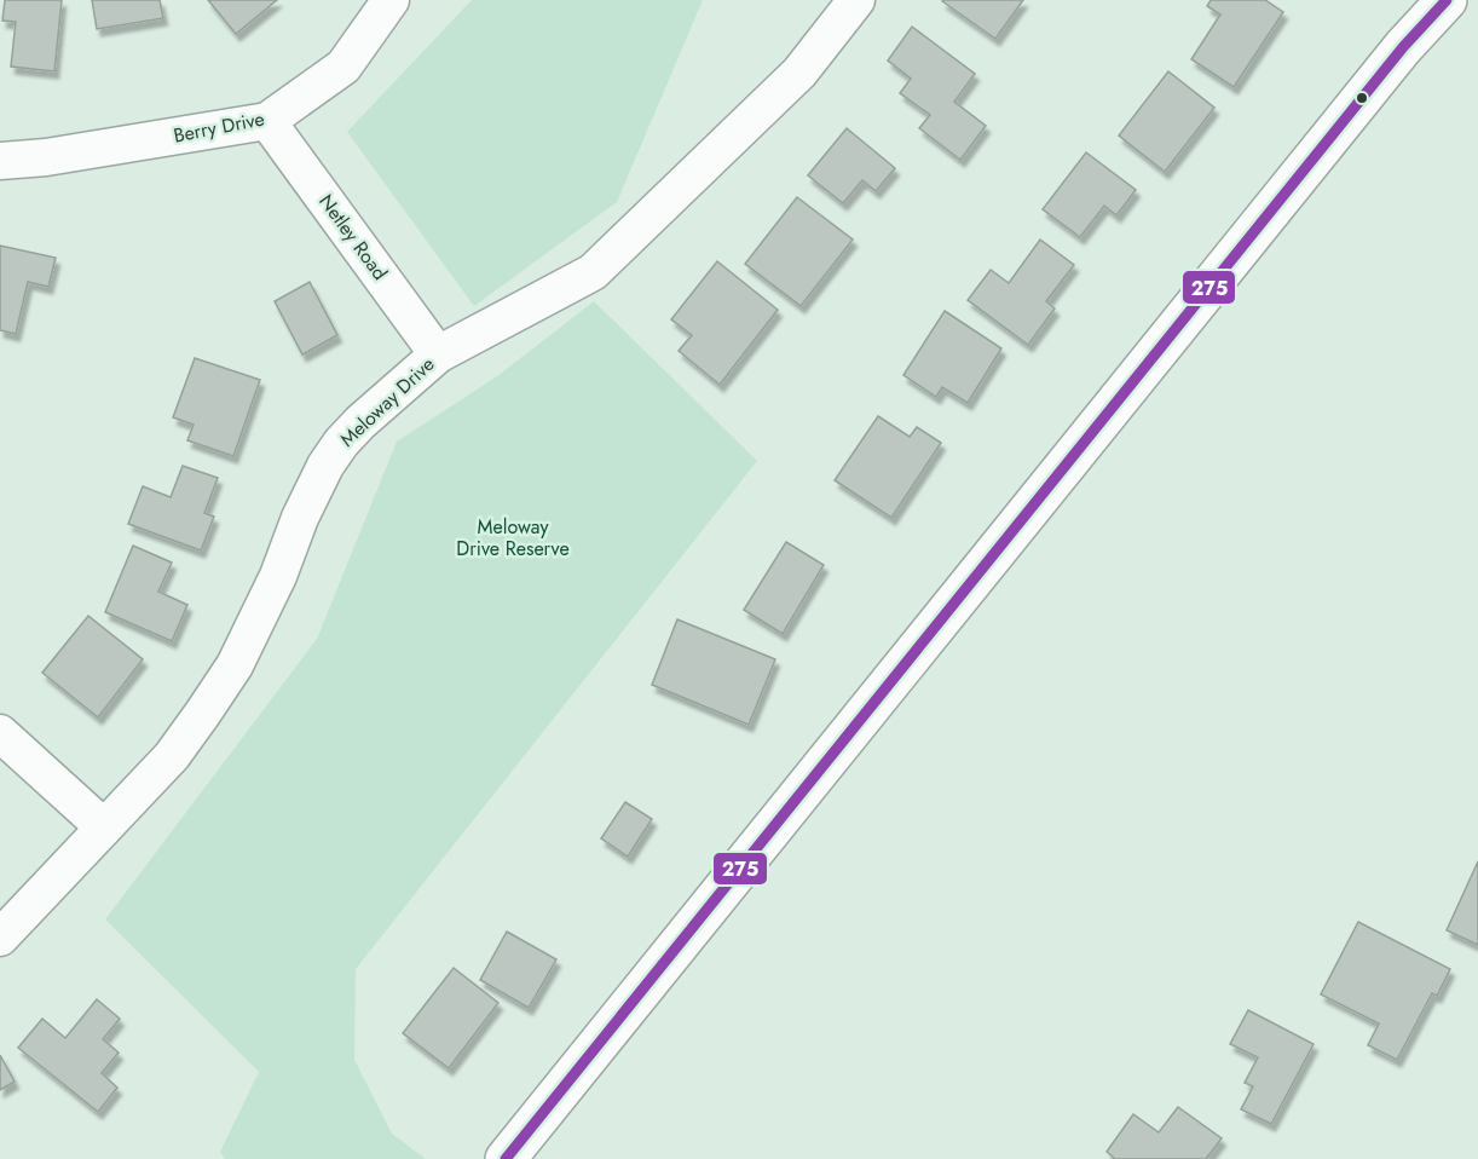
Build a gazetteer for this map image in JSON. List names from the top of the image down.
{
  "streets": {
    "street": ["Berry Drive", "Netley Road", "Meloway Drive"]
  },
  "crossings": [
    ["Berry Drive", "Netley Road"],
    ["Netley Road", "Meloway Drive"]
  ],
  "parks": ["Meloway Drive Reserve"],
  "lines": ["transit line 275"]
}
